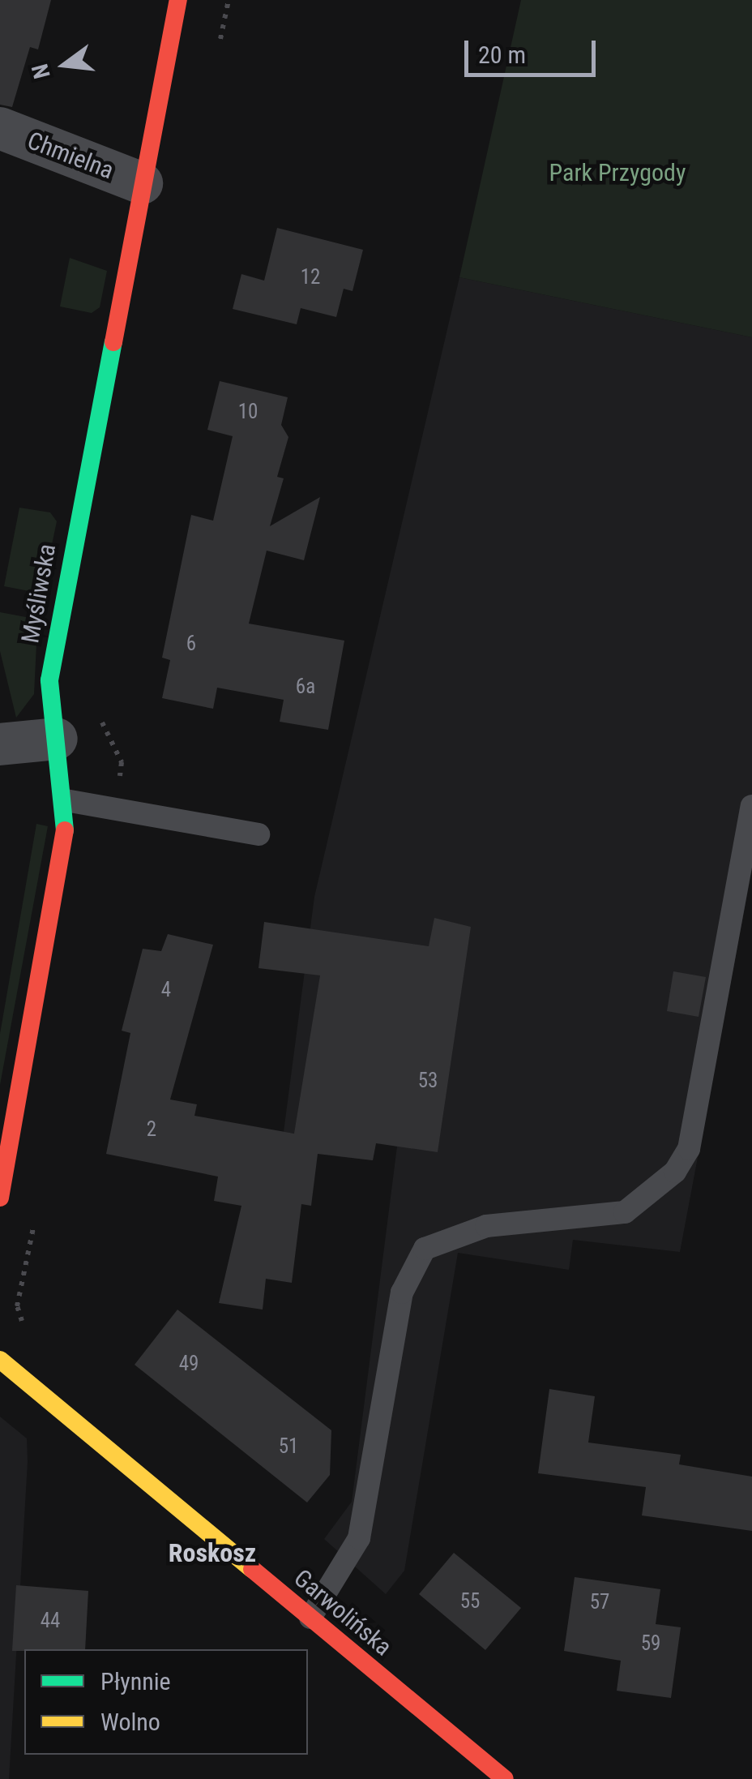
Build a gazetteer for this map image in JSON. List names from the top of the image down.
{
  "streets": {
    "street": ["Chmielna", "Myśliwska", "Garwolińska"]
  },
  "crossings": [
    ["Chmielna", "Myśliwska"]
  ],
  "districts": ["Roskosz"],
  "parks": ["Park Przygody"],
  "house_numbers": [
    "12",
    "10",
    "6",
    "6a",
    "4",
    "53",
    "2",
    "49",
    "51",
    "55",
    "57",
    "44",
    "59"
  ],
  "legend": ["Płynnie", "Wolno"],
  "scale_bar": "20 m",
  "north": "left"
}
